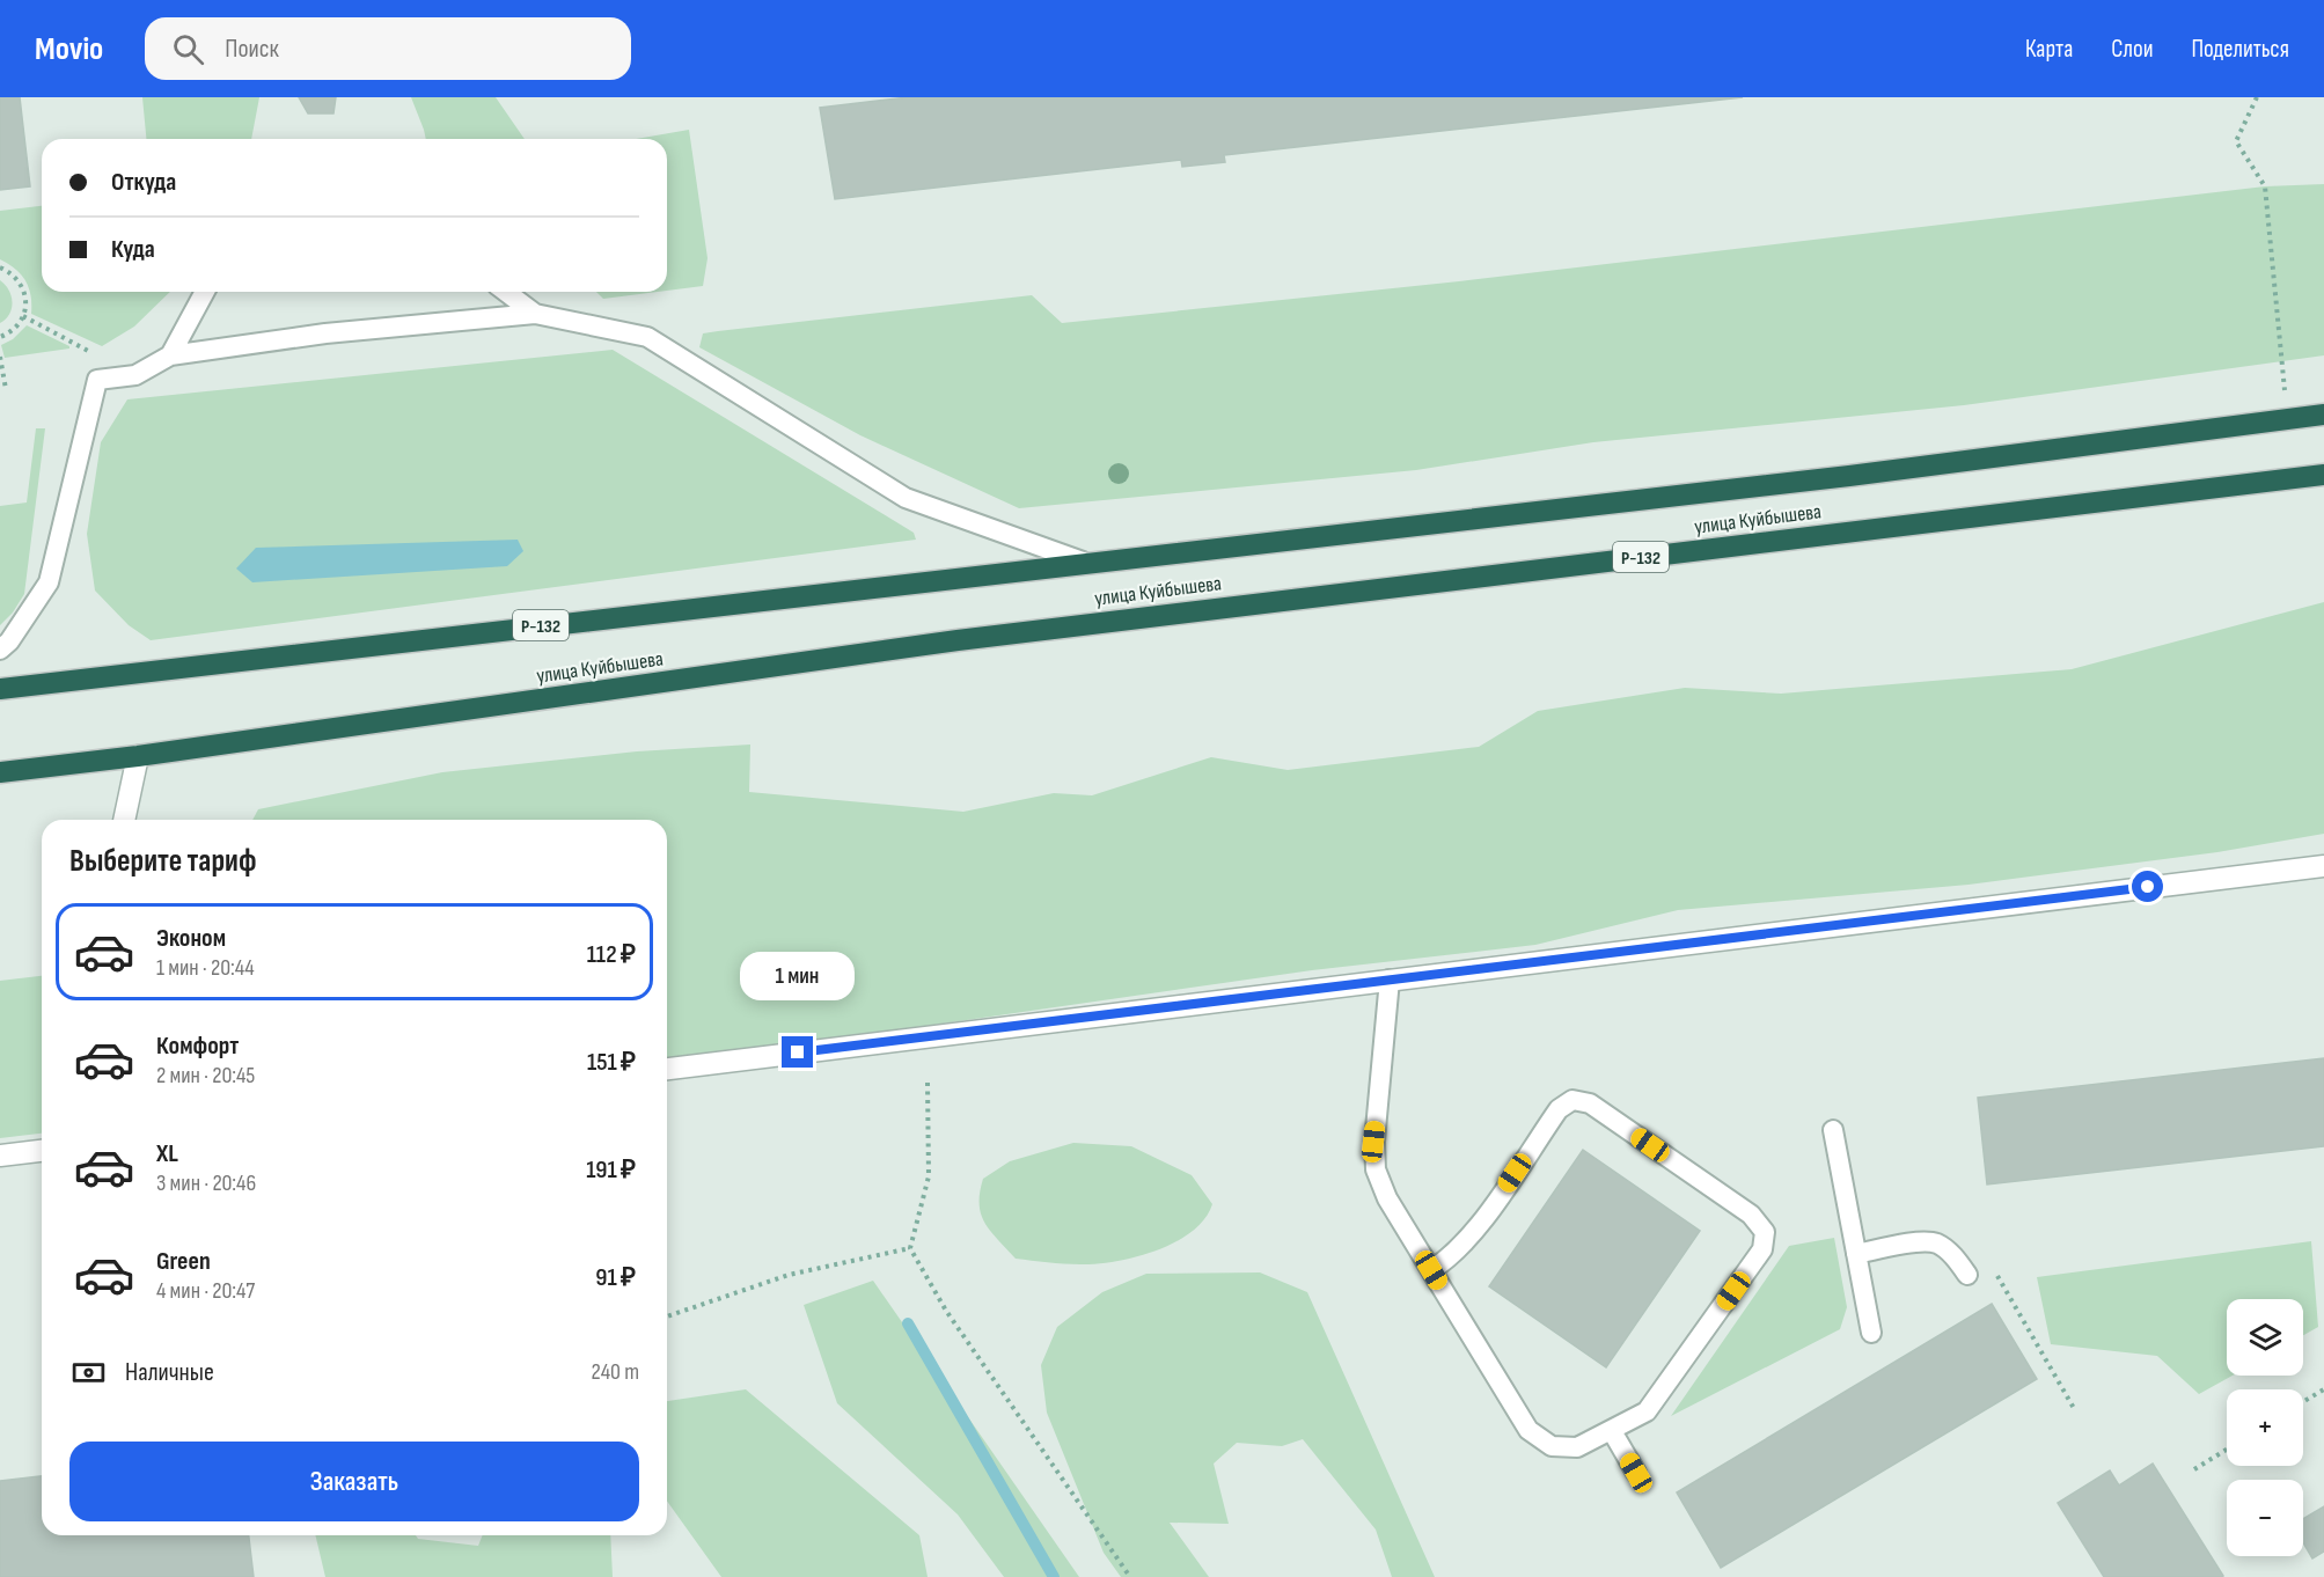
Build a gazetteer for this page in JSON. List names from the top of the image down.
{
  "streets": {
    "highway": ["улица Куйбышева", "Р-132"]
  },
  "page": {
    "header": "Movio",
    "search": "Поиск",
    "nav": ["Карта", "Слои", "Поделиться"],
    "banner": ["Откуда", "Куда"],
    "heading": "Выберите тариф",
    "list": [
      {
        "name": "Эконом",
        "note": "1 мин · 20:44",
        "value": "112 ₽"
      },
      {
        "name": "Комфорт",
        "note": "2 мин · 20:45",
        "value": "151 ₽"
      },
      {
        "name": "XL",
        "note": "3 мин · 20:46",
        "value": "191 ₽"
      },
      {
        "name": "Green",
        "note": "4 мин · 20:47",
        "value": "91 ₽"
      }
    ],
    "bubble": "1 мин",
    "map_buttons": ["+", "−"],
    "pay": ["Наличные", "240 m"],
    "buttons": "Заказать"
  }
}
